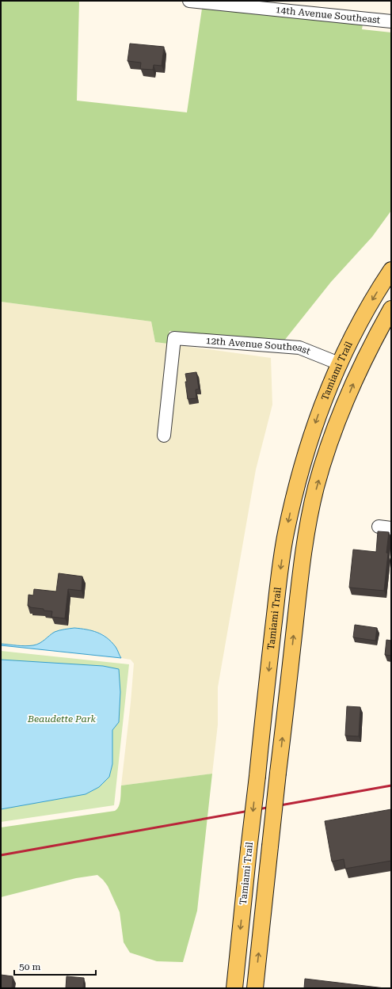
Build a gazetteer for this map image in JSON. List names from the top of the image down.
{
  "streets": {
    "main road": ["Tamiami Trail"],
    "street": ["14th Avenue Southeast", "12th Avenue Southeast"]
  },
  "crossings": [
    ["12th Avenue Southeast", "Tamiami Trail"]
  ],
  "parks": ["Beaudette Park"],
  "scale_bar": "50 m"
}
